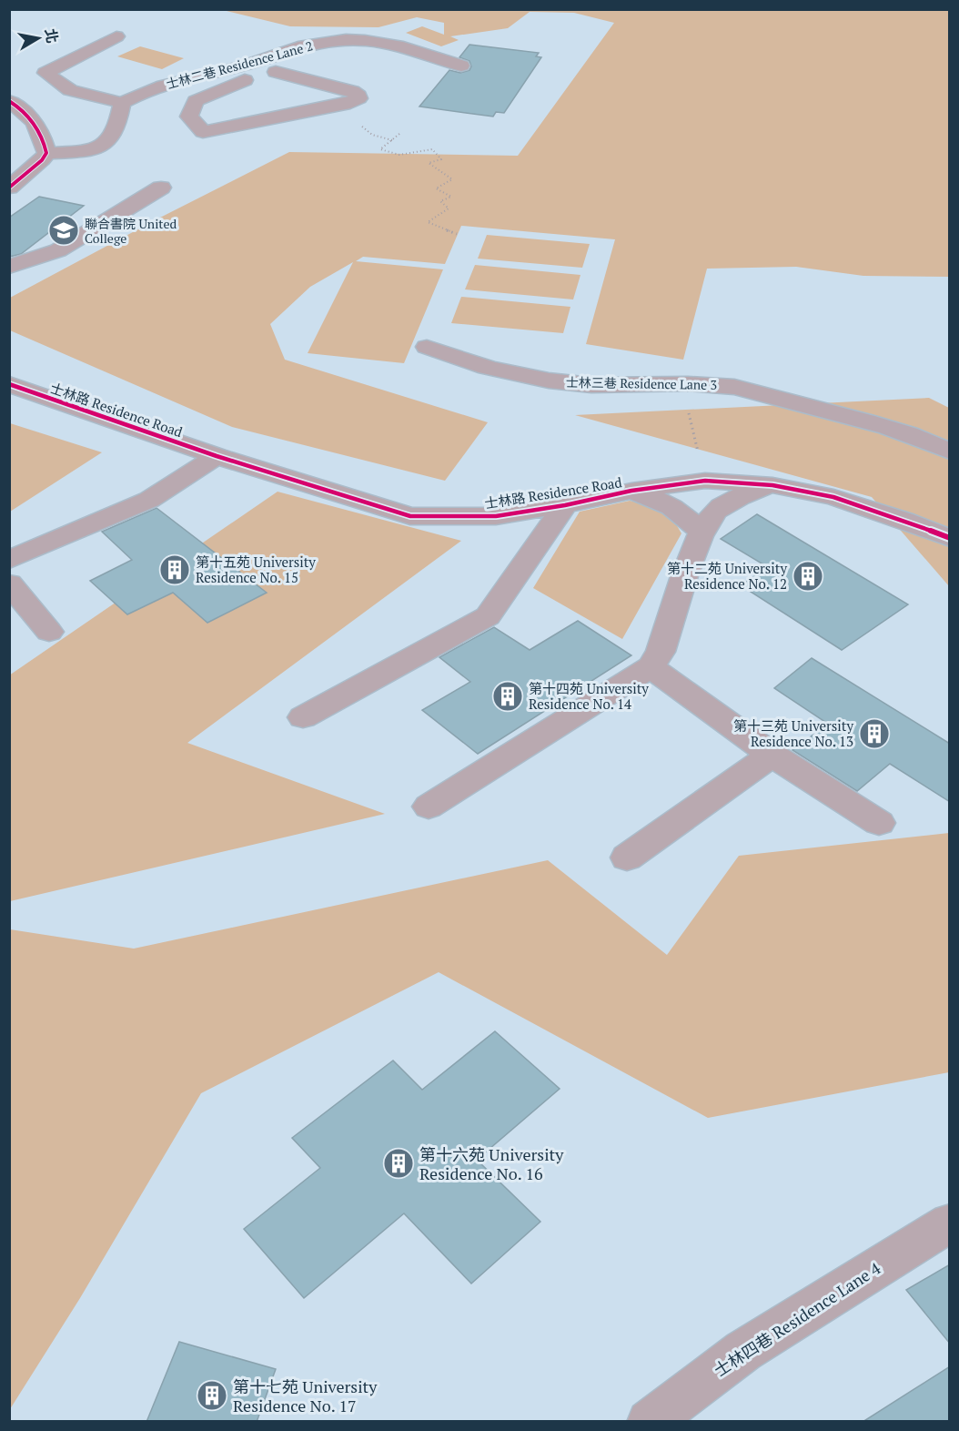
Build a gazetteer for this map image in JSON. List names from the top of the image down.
{
  "streets": {
    "street": [
      "士林二巷 Residence Lane 2",
      "士林三巷 Residence Lane 3",
      "士林路 Residence Road",
      "士林四巷 Residence Lane 4"
    ]
  },
  "places": {
    "school or university": ["聯合書院 United College"],
    "building": [
      "第十五苑 University Residence No. 15",
      "第十二苑 University Residence No. 12",
      "第十四苑 University Residence No. 14",
      "第十三苑 University Residence No. 13",
      "第十六苑 University Residence No. 16",
      "第十七苑 University Residence No. 17"
    ]
  },
  "north": "right"
}
